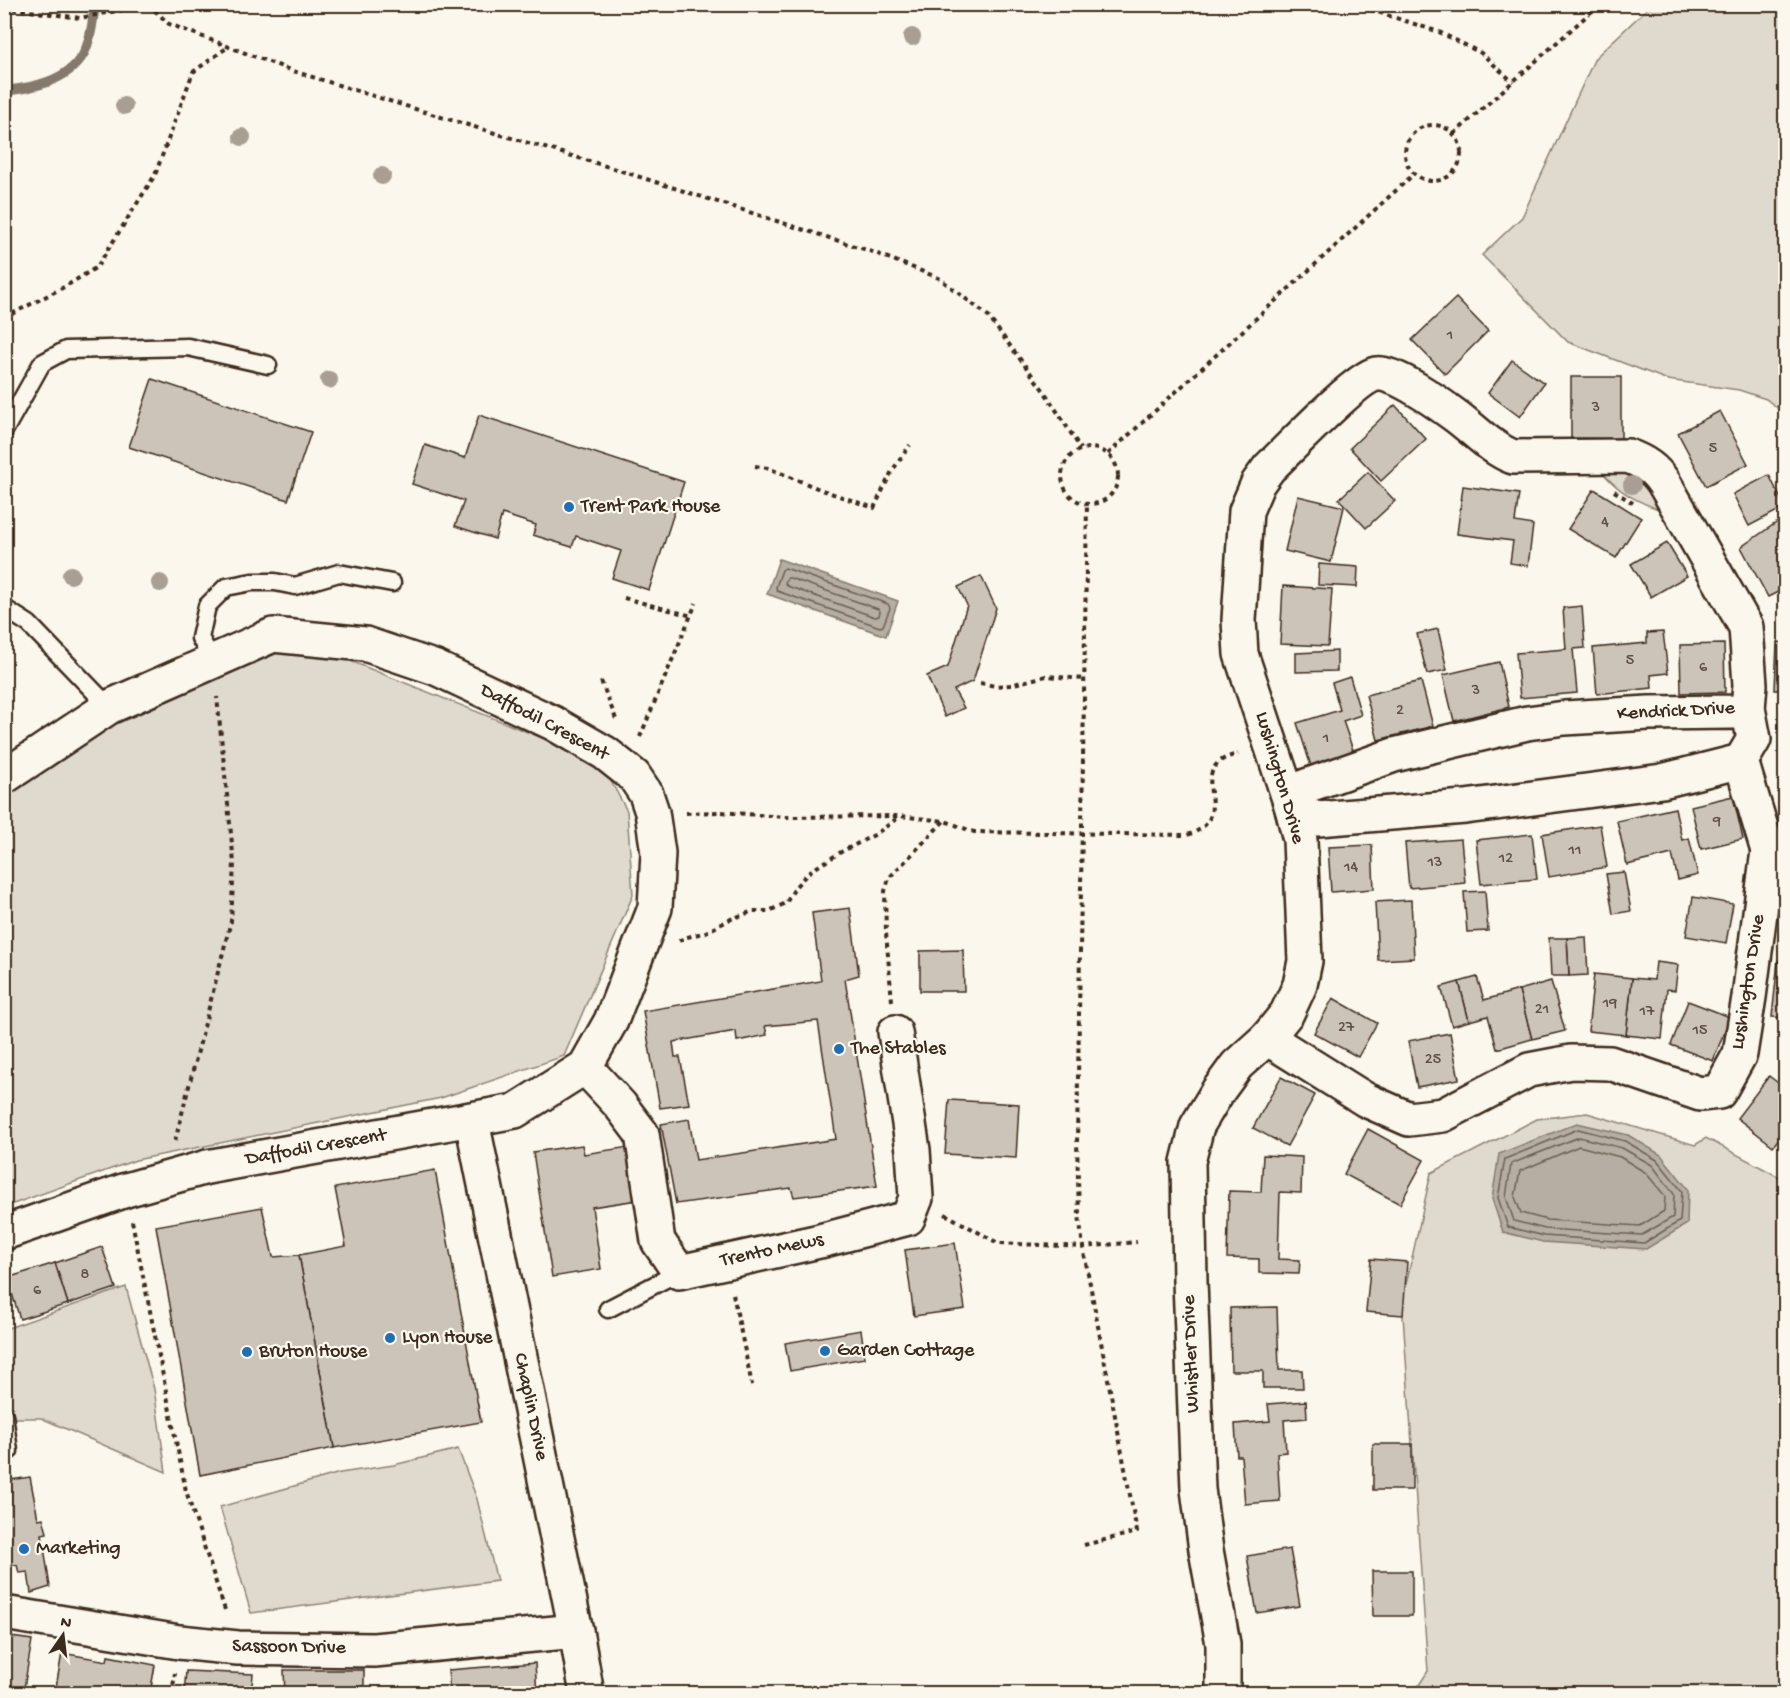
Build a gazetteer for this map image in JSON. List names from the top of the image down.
{
  "streets": {
    "street": [
      "Kendrick Drive",
      "Daffodil Crescent",
      "Lushington Drive",
      "Trento Mews",
      "Whistler Drive",
      "Chaplin Drive",
      "Sassoon Drive"
    ]
  },
  "crossings": [
    ["Kendrick Drive", "Lushington Drive"],
    ["Daffodil Crescent", "Chaplin Drive"],
    ["Lushington Drive", "Whistler Drive"],
    ["Chaplin Drive", "Sassoon Drive"]
  ],
  "places": [
    "Trent Park House",
    "The Stables",
    "Lyon House",
    "Garden Cottage",
    "Bruton House",
    "Marketing"
  ],
  "house_numbers": [
    "1",
    "3",
    "5",
    "4",
    "5",
    "6",
    "3",
    "2",
    "1",
    "9",
    "11",
    "12",
    "13",
    "14",
    "19",
    "21",
    "17",
    "27",
    "15",
    "25",
    "8",
    "6"
  ],
  "north": "top"
}
